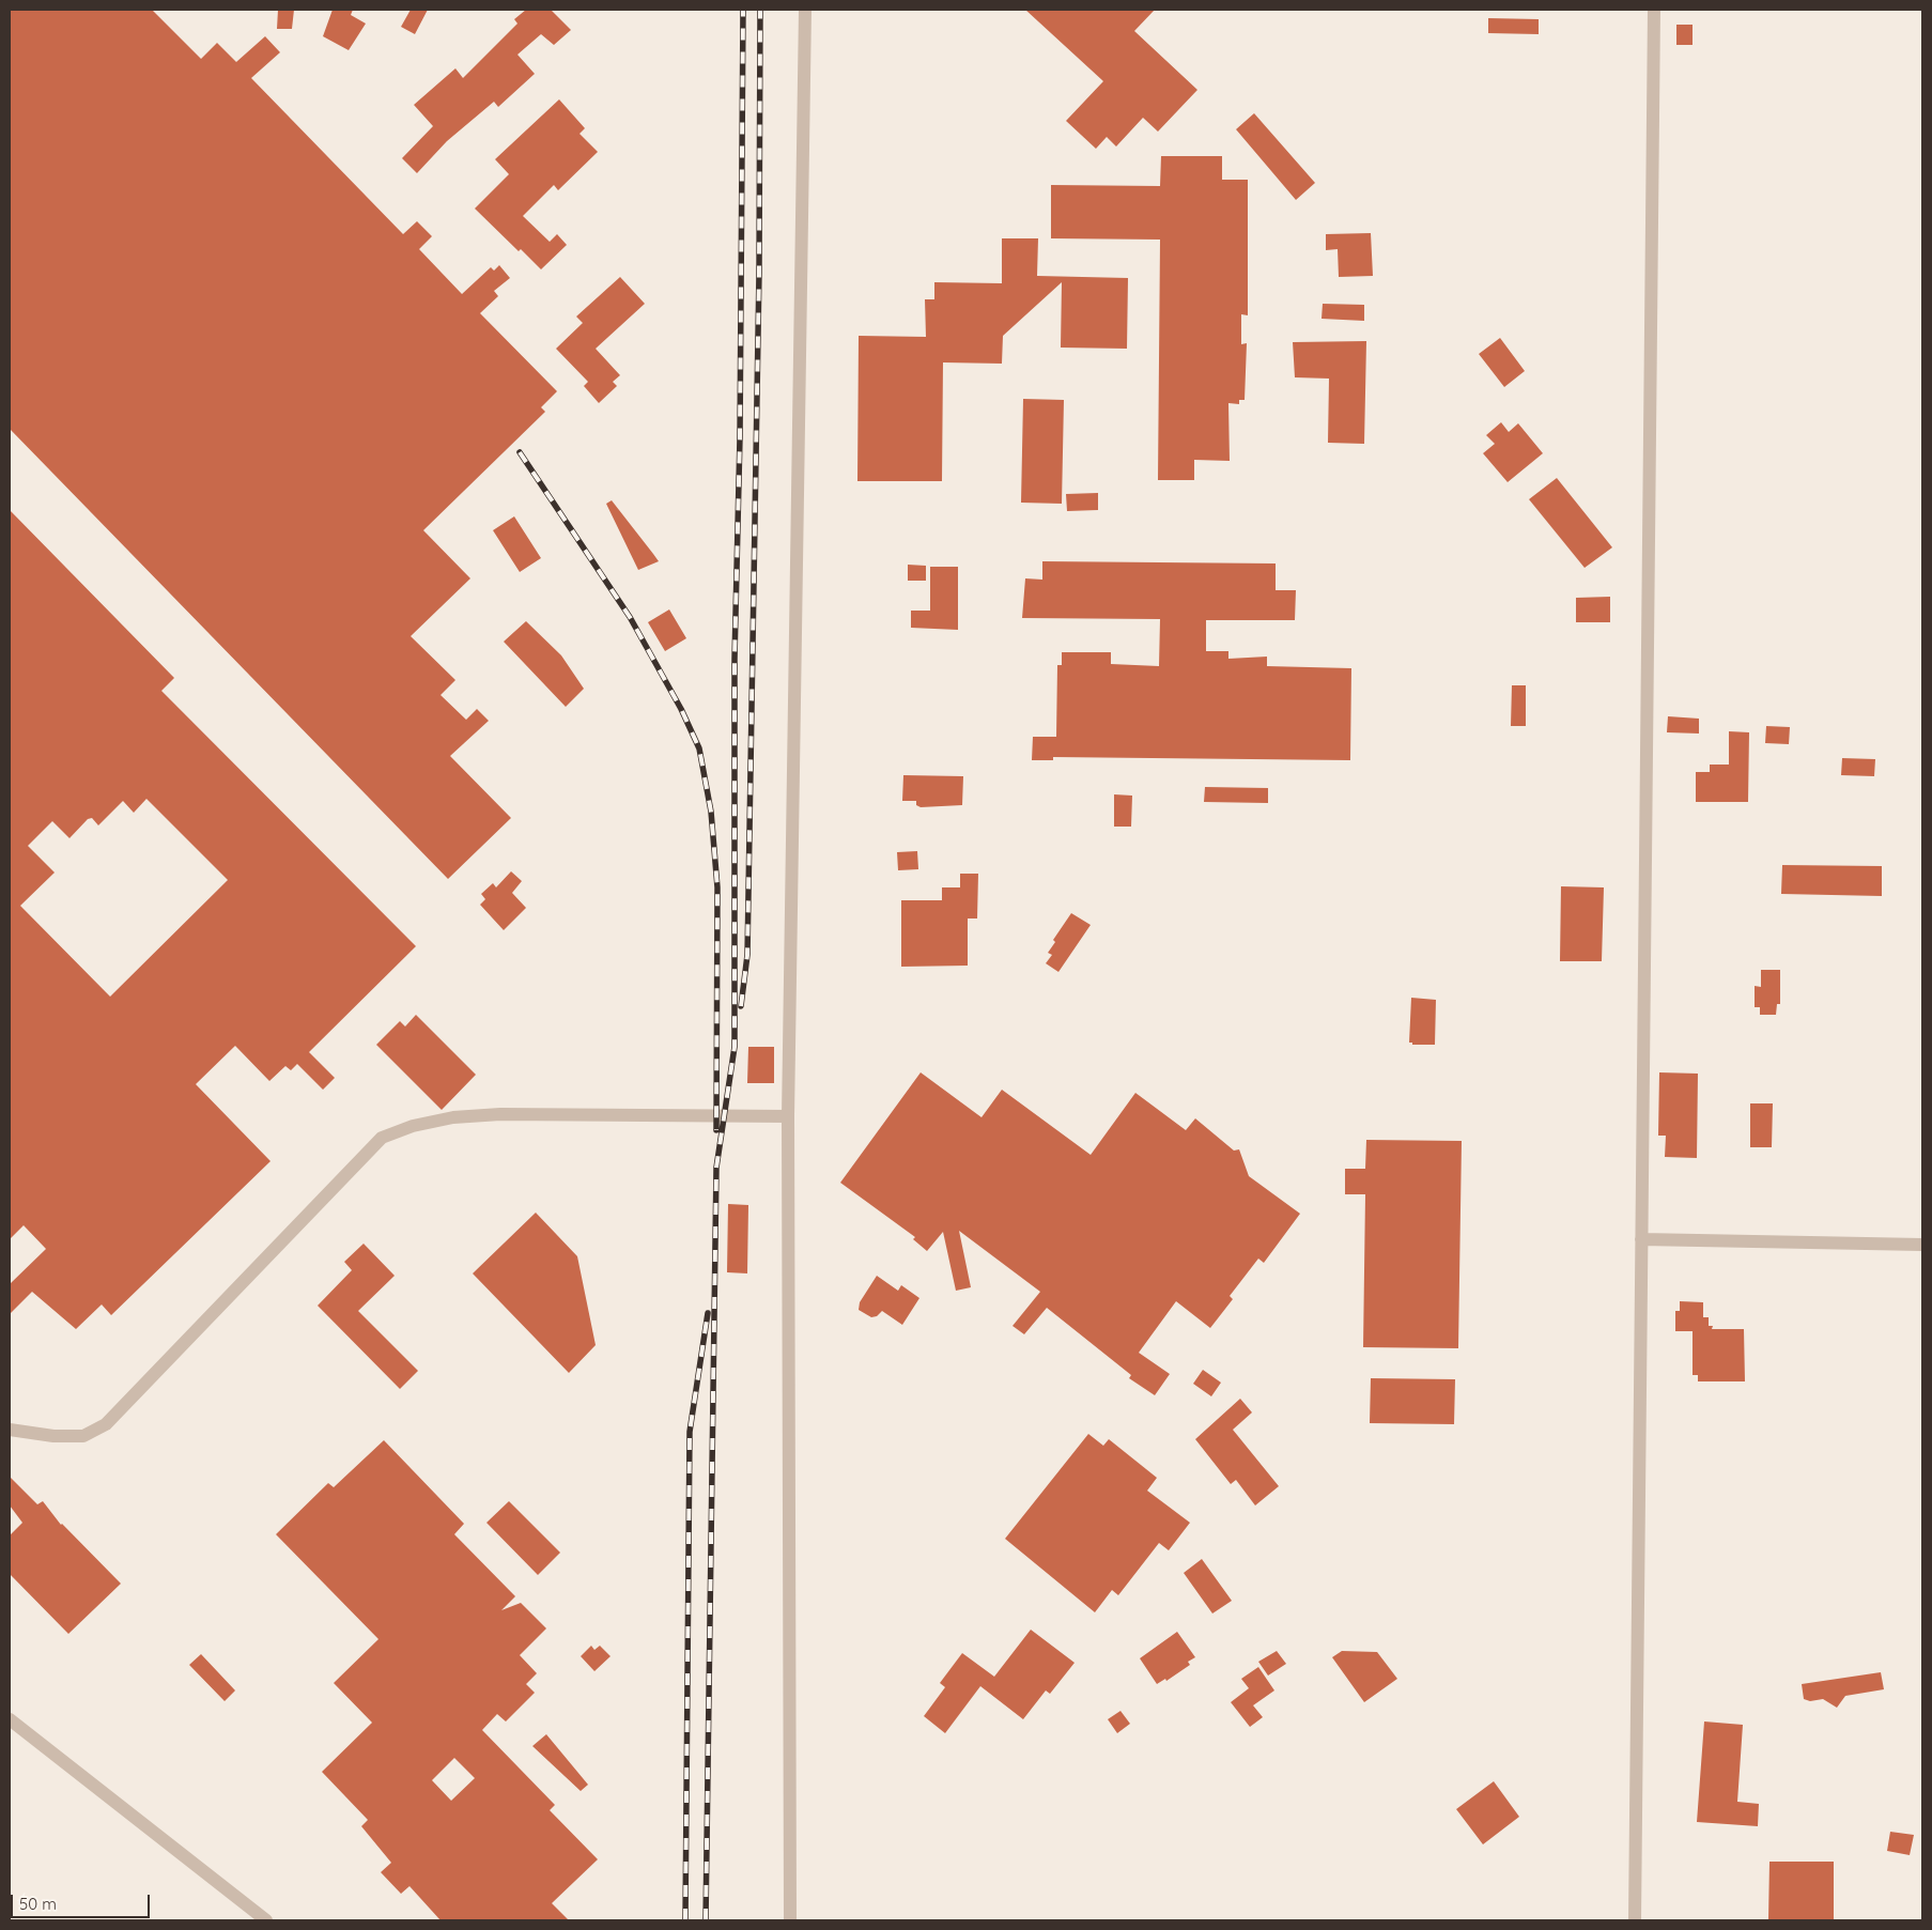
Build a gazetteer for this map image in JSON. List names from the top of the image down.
{
  "scale_bar": "50 m"
}
